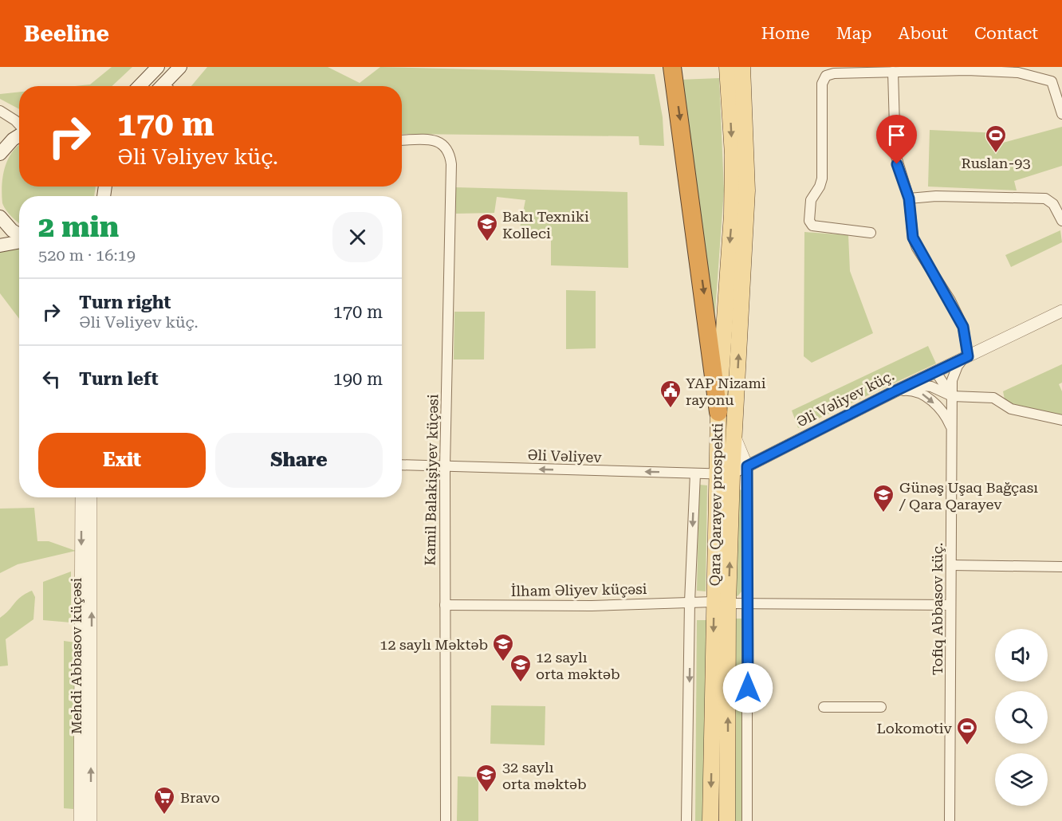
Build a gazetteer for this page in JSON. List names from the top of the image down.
{
  "streets": {
    "main road": ["Qara Qarayev prospekti"],
    "street": [
      "Əli Vəliyev küç.",
      "Əli Vəliyev",
      "Kamil Balakişiyev küçəsi",
      "İlham Əliyev küçəsi",
      "Tofiq Abbasov küç.",
      "Mehdi Abbasov küçəsi"
    ]
  },
  "crossings": [
    ["Əli Vəliyev küç.", "Tofiq Abbasov küç."],
    ["Əli Vəliyev", "Kamil Balakişiyev küçəsi"],
    ["Əli Vəliyev", "Qara Qarayev prospekti"],
    ["Kamil Balakişiyev küçəsi", "İlham Əliyev küçəsi"],
    ["Qara Qarayev prospekti", "İlham Əliyev küçəsi"],
    ["İlham Əliyev küçəsi", "Tofiq Abbasov küç."]
  ],
  "one_way": ["Əli Vəliyev"],
  "places": {
    "sports": ["Ruslan-93", "Lokomotiv"],
    "school or university": [
      "Bakı Texniki Kolleci",
      "Günəş Uşaq Bağçası / Qara Qarayev",
      "12 saylı Məktəb",
      "12 saylı orta məktəb",
      "32 saylı orta məktəb"
    ],
    "public building": ["YAP Nizami rayonu"],
    "supermarket": ["Bravo"]
  },
  "page": {
    "header": "Beeline",
    "nav": [
      "Home",
      "Map",
      "About",
      "Contact"
    ],
    "turn": ["170 m", "Əli Vəliyev küç."],
    "heading": ["2 min", "520 m · 16:19"],
    "list": [
      {
        "name": "Turn right",
        "note": "Əli Vəliyev küç.",
        "value": "170 m"
      },
      {
        "name": "Turn left",
        "value": "190 m"
      }
    ],
    "buttons": ["Exit", "Share"]
  }
}
